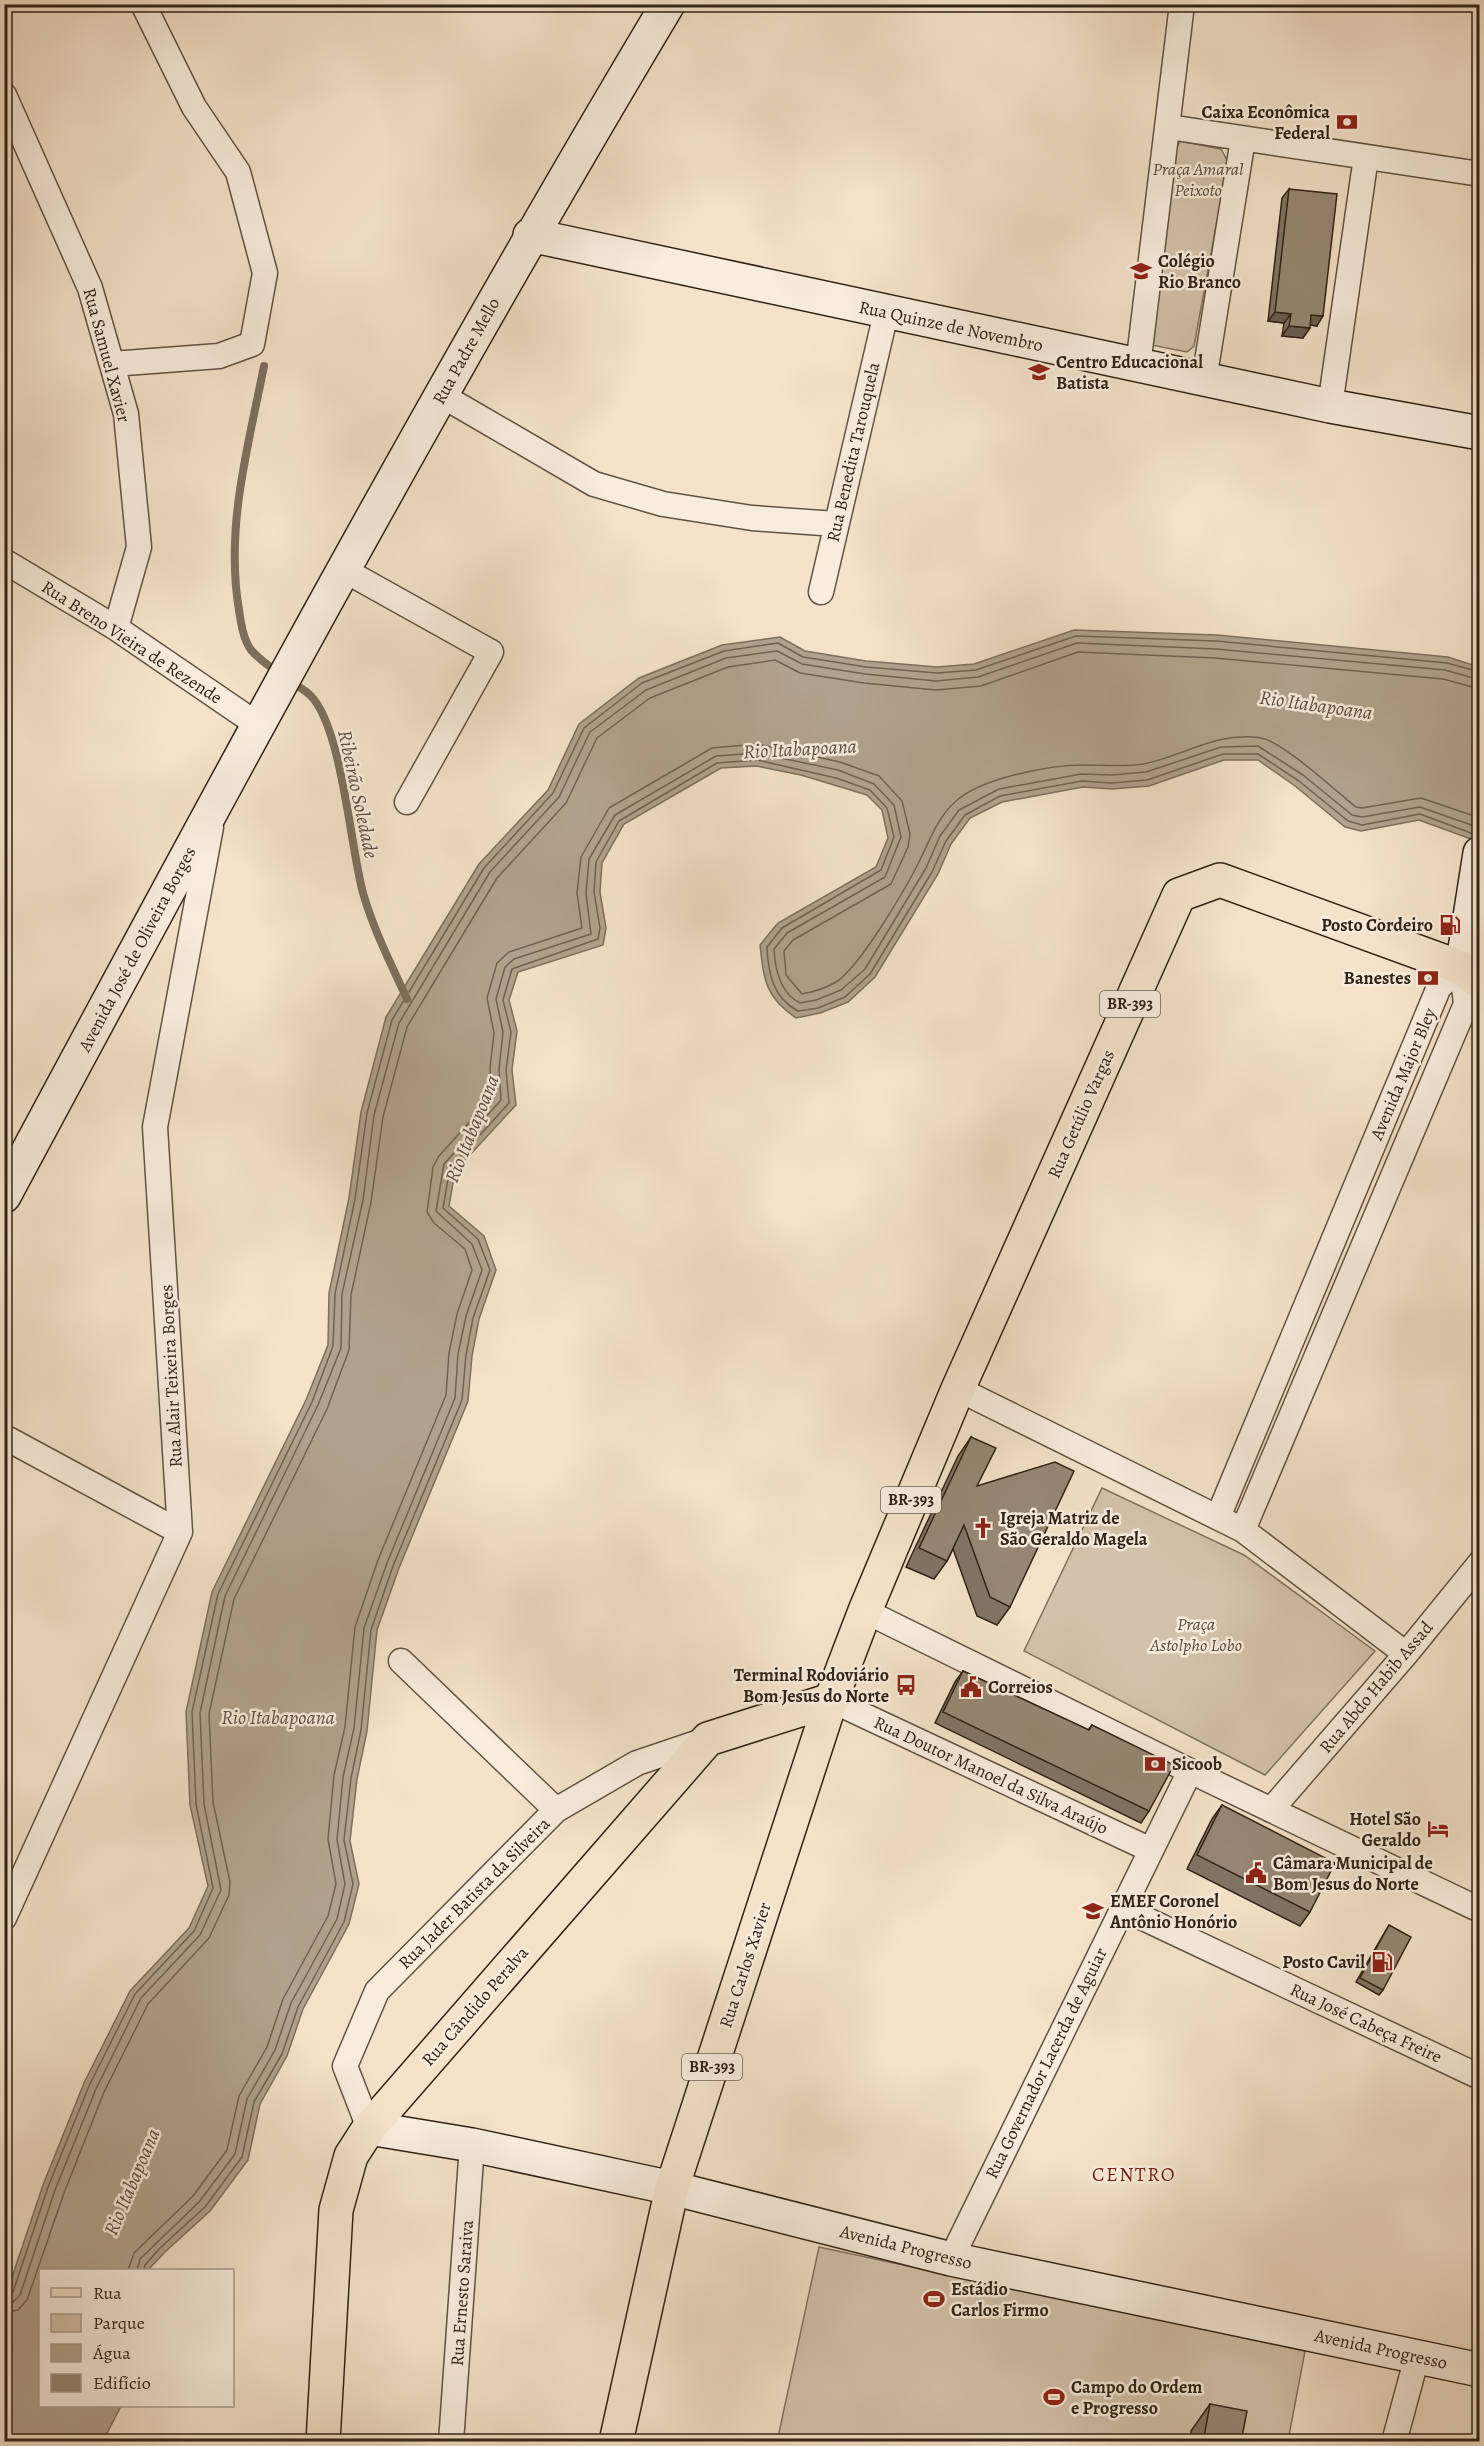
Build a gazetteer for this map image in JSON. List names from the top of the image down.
{
  "streets": {
    "main road": [
      "Rua Quinze de Novembro",
      "Rua Padre Mello",
      "Avenida José de Oliveira Borges",
      "BR-393",
      "Rua Getúlio Vargas",
      "Rua Carlos Xavier",
      "Rua Cândido Peralva",
      "Avenida Progresso"
    ],
    "street": [
      "Rua Samuel Xavier",
      "Rua Benedita Tarouquela",
      "Rua Breno Vieira de Rezende",
      "Avenida Major Bley",
      "Rua Alair Teixeira Borges",
      "Rua Abdo Habib Assad",
      "Rua Doutor Manoel da Silva Araújo",
      "Rua Jader Batista da Silveira",
      "Rua José Cabeça Freire",
      "Rua Governador Lacerda de Aguiar",
      "Rua Ernesto Saraiva"
    ]
  },
  "crossings": [
    ["Rua Quinze de Novembro", "Rua Padre Mello"],
    ["Rua Quinze de Novembro", "Rua Benedita Tarouquela"],
    ["Rua Padre Mello", "Rua Breno Vieira de Rezende"],
    ["Rua Padre Mello", "Avenida José de Oliveira Borges"],
    ["Rua Samuel Xavier", "Rua Breno Vieira de Rezende"],
    ["Rua Breno Vieira de Rezende", "Avenida José de Oliveira Borges"],
    ["Avenida José de Oliveira Borges", "Rua Alair Teixeira Borges"],
    ["BR-393", "Rua Getúlio Vargas"],
    ["BR-393", "Rua Doutor Manoel da Silva Araújo"],
    ["BR-393", "Rua Carlos Xavier"],
    ["Avenida Major Bley", "Rua Getúlio Vargas"],
    ["Rua Doutor Manoel da Silva Araújo", "Rua Carlos Xavier"],
    ["Rua Doutor Manoel da Silva Araújo", "Rua Governador Lacerda de Aguiar"],
    ["Rua Jader Batista da Silveira", "Rua Cândido Peralva"],
    ["Rua Jader Batista da Silveira", "Avenida Progresso"],
    ["Rua Carlos Xavier", "Avenida Progresso"],
    ["Rua Cândido Peralva", "Avenida Progresso"],
    ["Rua José Cabeça Freire", "Rua Governador Lacerda de Aguiar"],
    ["Rua Governador Lacerda de Aguiar", "Avenida Progresso"],
    ["Avenida Progresso", "Rua Ernesto Saraiva"]
  ],
  "districts": ["CENTRO"],
  "water": ["Rio Itabapoana", "Ribeirão Soledade"],
  "parks": ["Praça Amaral Peixoto", "Praça Astolpho Lobo"],
  "places": {
    "bank": ["Caixa Econômica Federal", "Banestes", "Sicoob"],
    "school or university": ["Colégio Rio Branco", "Centro Educacional Batista", "EMEF Coronel Antônio Honório"],
    "fuel station": ["Posto Cordeiro", "Posto Cavil"],
    "church": ["Igreja Matriz de São Geraldo Magela"],
    "bus stop": ["Terminal Rodoviário Bom Jesus do Norte"],
    "public building": ["Correios", "Câmara Municipal de Bom Jesus do Norte"],
    "hotel": ["Hotel São Geraldo"],
    "sports": ["Estádio Carlos Firmo", "Campo do Ordem e Progresso"]
  },
  "legend": [
    "Rua",
    "Parque",
    "Água",
    "Edifício"
  ]
}
